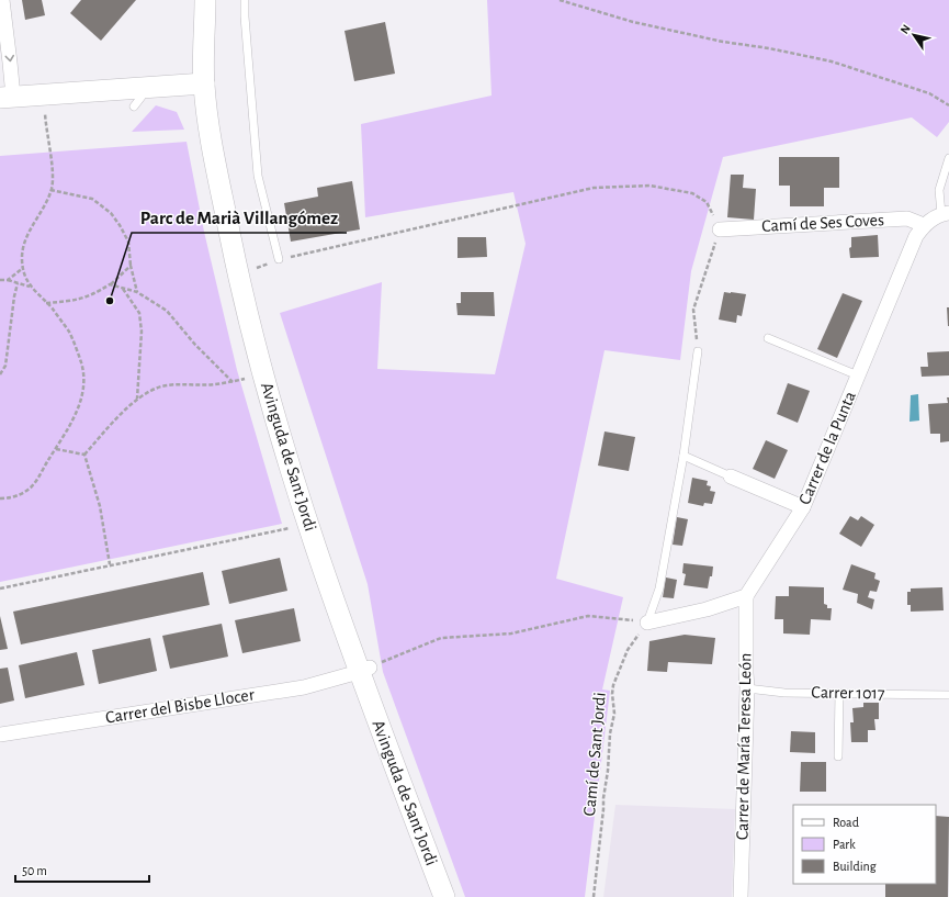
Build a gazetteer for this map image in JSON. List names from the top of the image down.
{
  "streets": {
    "street": [
      "Camí de Ses Coves",
      "Carrer de la Punta",
      "Avinguda de Sant Jordi",
      "Carrer del Bisbe Llocer",
      "Carrer de María Teresa León"
    ],
    "lane": ["Carrer 1017"],
    "path": ["Camí de Sant Jordi"]
  },
  "crossings": [
    ["Camí de Ses Coves", "Carrer de la Punta"],
    ["Carrer de la Punta", "Carrer de María Teresa León"],
    ["Avinguda de Sant Jordi", "Carrer del Bisbe Llocer"],
    ["Carrer 1017", "Carrer de María Teresa León"]
  ],
  "places": ["Parc de Marià Villangómez"],
  "legend": ["Road", "Park", "Building"],
  "scale_bar": "50 m",
  "north": "top left"
}
